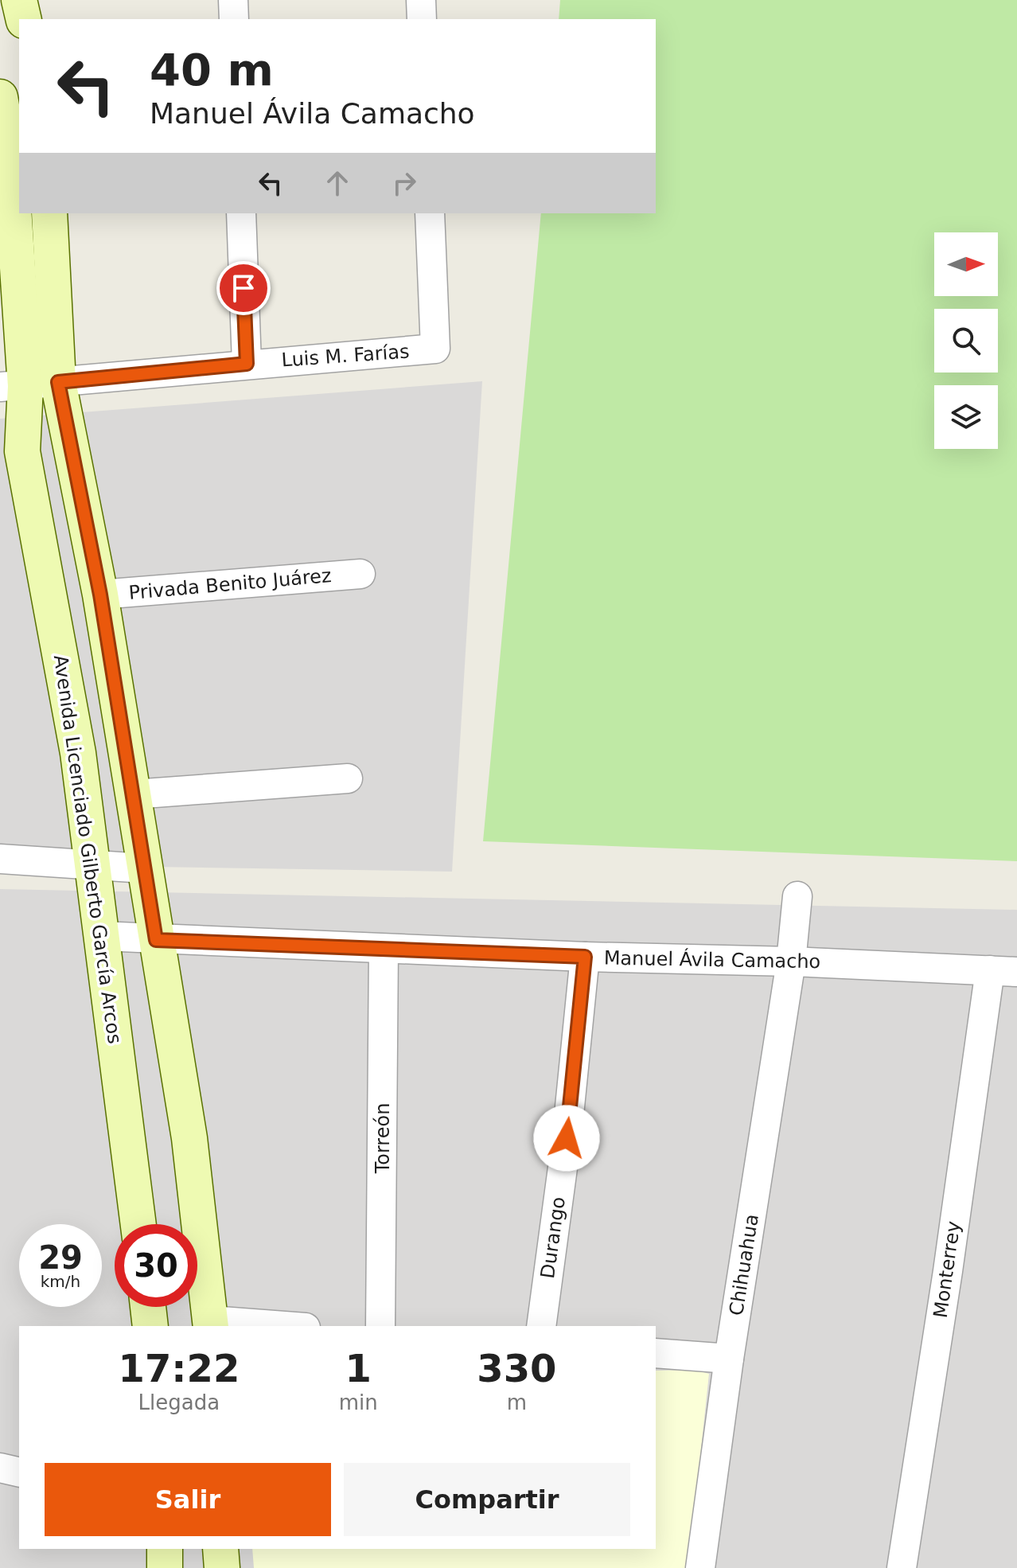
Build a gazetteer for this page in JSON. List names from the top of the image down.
{
  "streets": {
    "street": [
      "Luis M. Farías",
      "Privada Benito Juárez",
      "Avenida Licenciado Gilberto García Arcos",
      "Manuel Ávila Camacho",
      "Torreón",
      "Durango",
      "Chihuahua",
      "Monterrey"
    ]
  },
  "crossings": [
    ["Luis M. Farías", "Avenida Licenciado Gilberto García Arcos"],
    ["Avenida Licenciado Gilberto García Arcos", "Manuel Ávila Camacho"],
    ["Manuel Ávila Camacho", "Torreón"],
    ["Manuel Ávila Camacho", "Durango"],
    ["Manuel Ávila Camacho", "Chihuahua"],
    ["Manuel Ávila Camacho", "Monterrey"]
  ],
  "north": "right",
  "page": {
    "turn": ["40 m", "Manuel Ávila Camacho"],
    "speed": "29 km/h",
    "limit": "30",
    "eta": [
      "17:22",
      "Llegada",
      "1",
      "min",
      "330",
      "m"
    ],
    "buttons": ["Salir", "Compartir"]
  }
}
